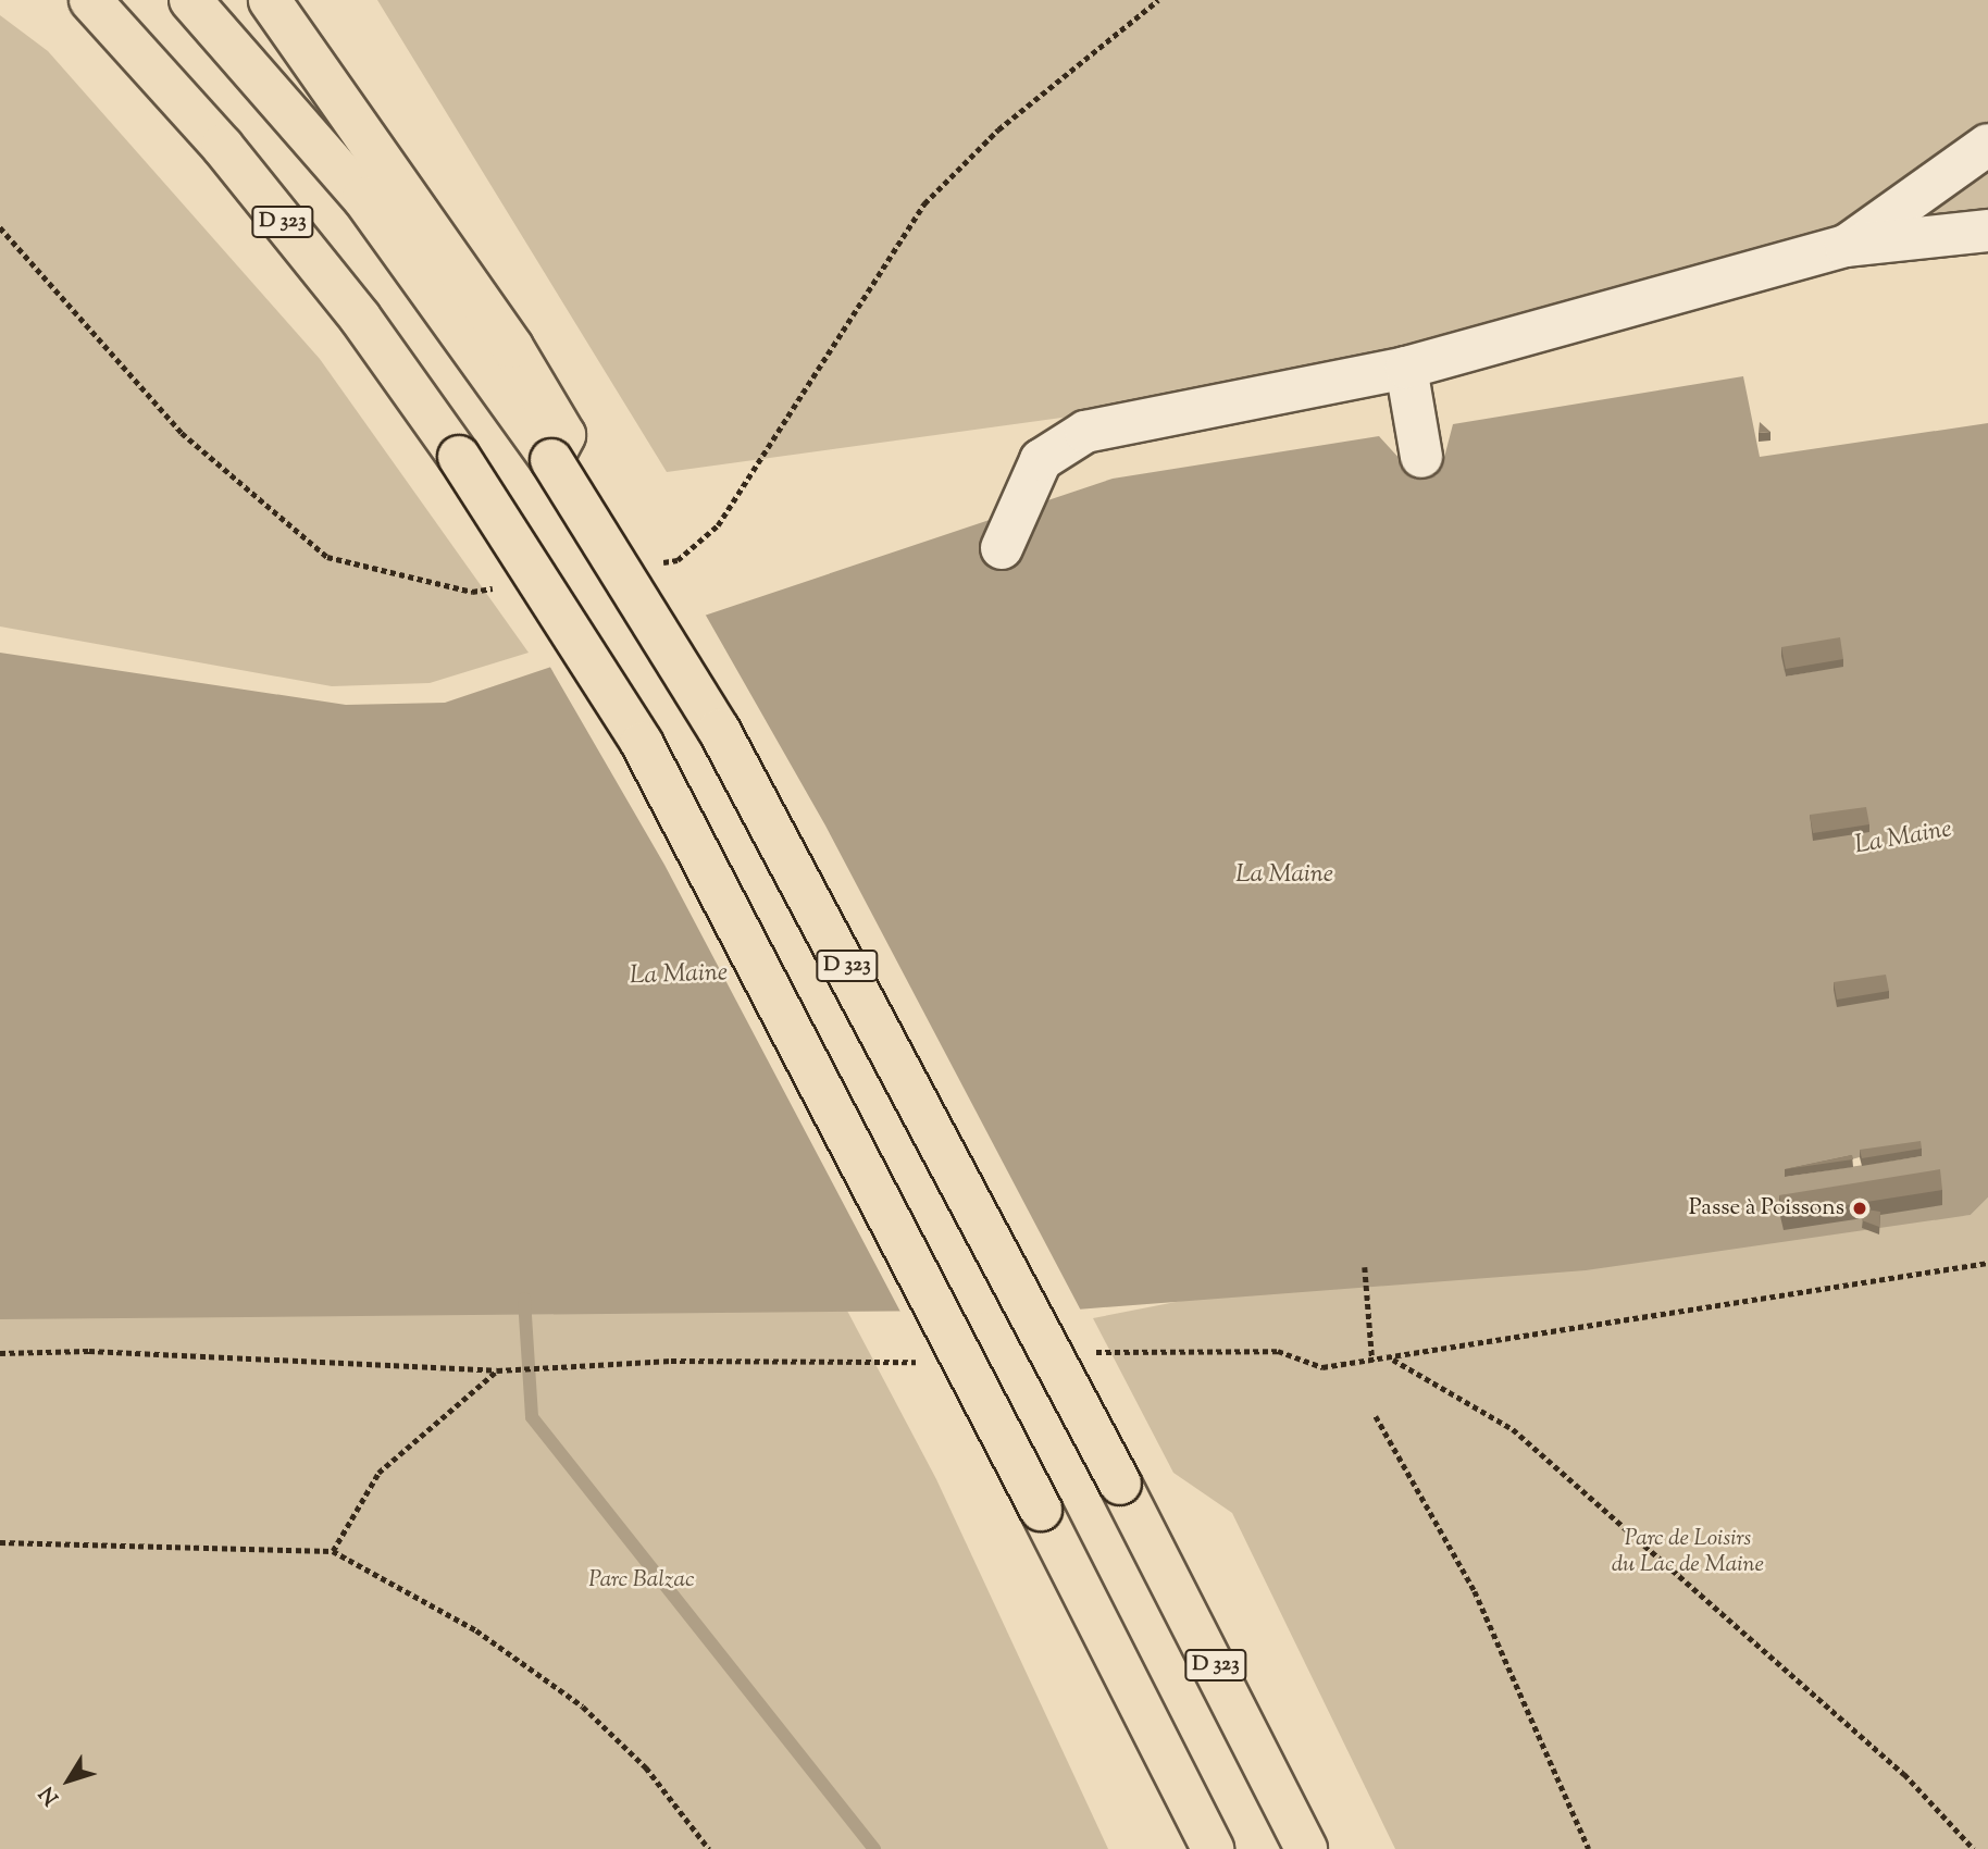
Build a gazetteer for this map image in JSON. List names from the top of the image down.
{
  "streets": {
    "highway": ["D 323"]
  },
  "water": ["La Maine"],
  "parks": ["Parc de Loisirs du Lac de Maine", "Parc Balzac"],
  "places": ["Passe à Poissons"],
  "north": "bottom left"
}
